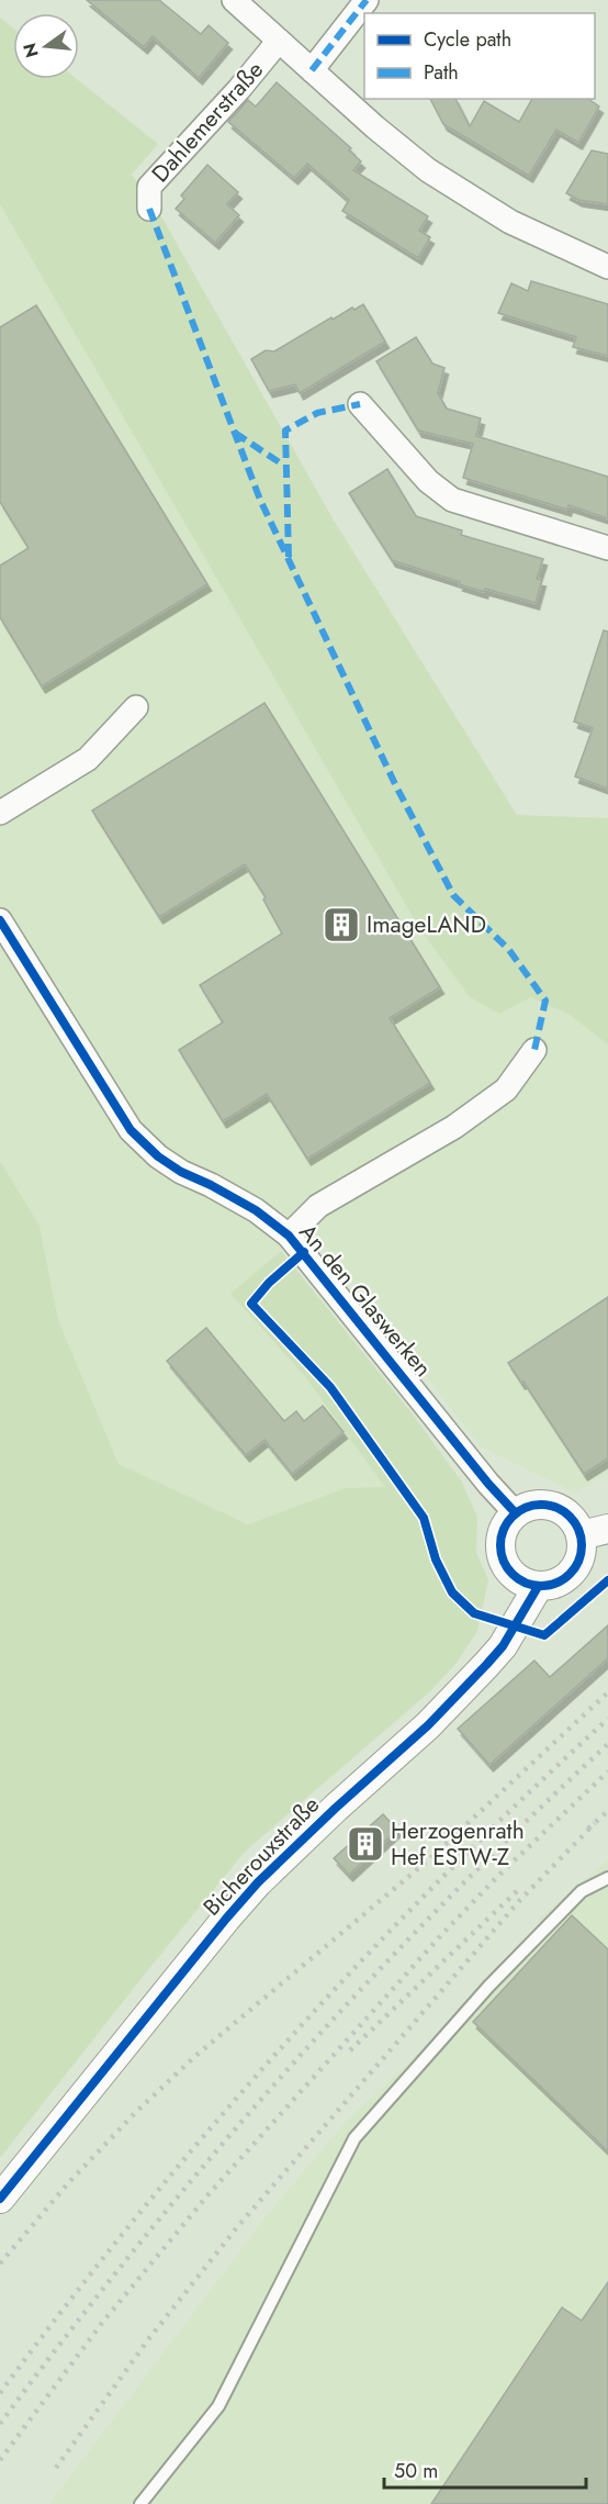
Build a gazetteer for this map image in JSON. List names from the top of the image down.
{
  "streets": {
    "street": ["Dahlemerstraße", "An den Glaswerken", "Bicherouxstraße"]
  },
  "crossings": [
    ["An den Glaswerken", "Bicherouxstraße"]
  ],
  "places": {
    "building": ["ImageLAND", "Herzogenrath Hef ESTW-Z"]
  },
  "legend": ["Cycle path", "Path"],
  "scale_bar": "50 m",
  "north": "left"
}
